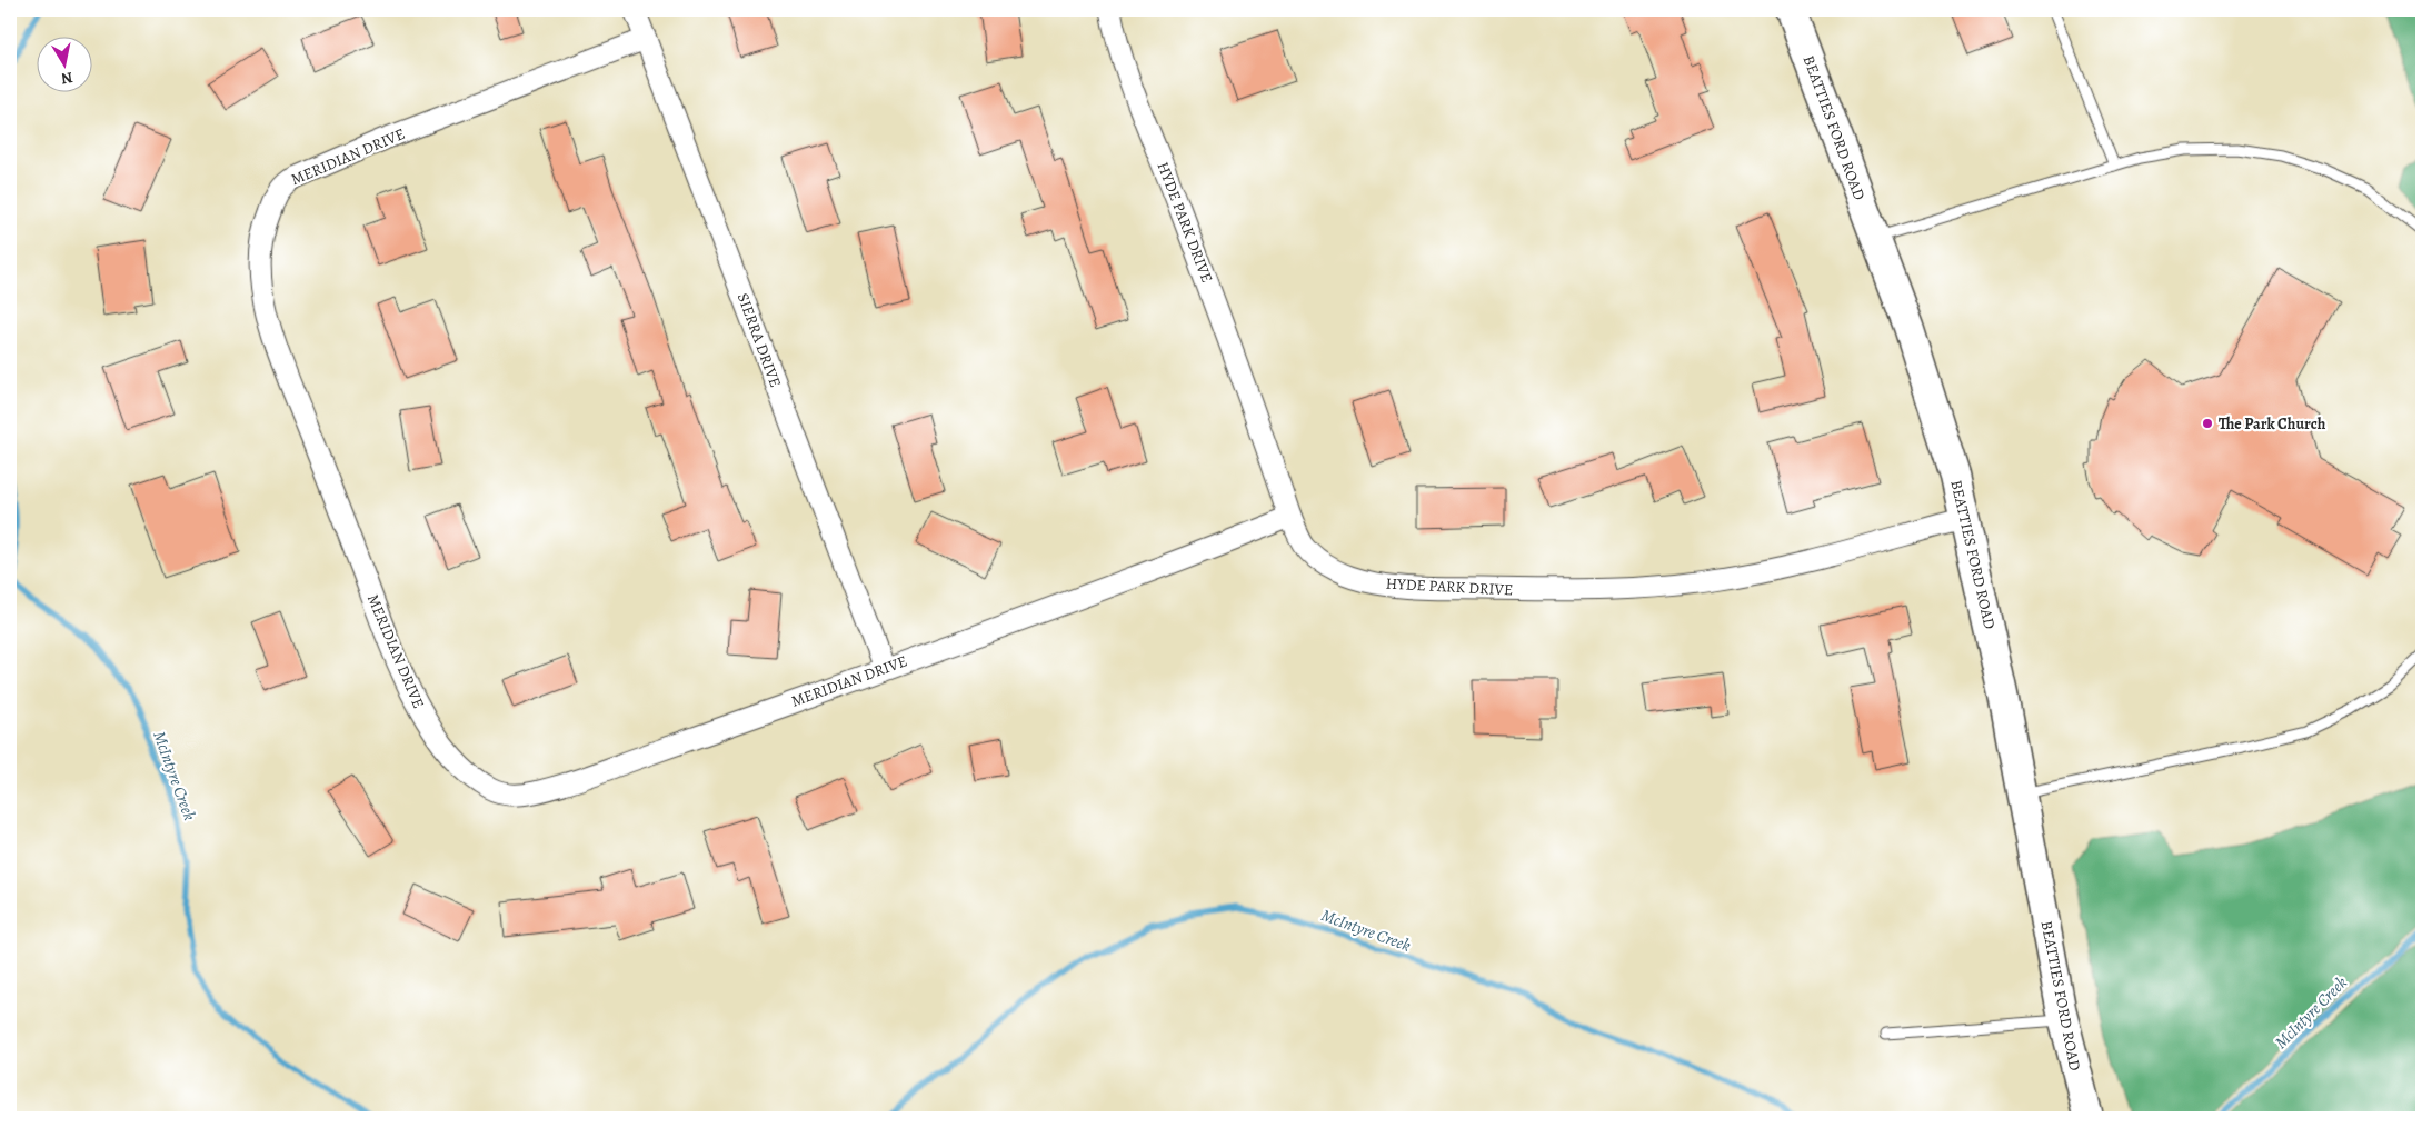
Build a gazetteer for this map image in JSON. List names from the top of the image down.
{
  "streets": {
    "main road": ["BEATTIES FORD ROAD"],
    "street": ["MERIDIAN DRIVE", "HYDE PARK DRIVE", "SIERRA DRIVE"]
  },
  "crossings": [
    ["BEATTIES FORD ROAD", "HYDE PARK DRIVE"],
    ["MERIDIAN DRIVE", "HYDE PARK DRIVE"],
    ["MERIDIAN DRIVE", "SIERRA DRIVE"]
  ],
  "water": ["McIntyre Creek"],
  "places": ["The Park Church"],
  "north": "bottom"
}
